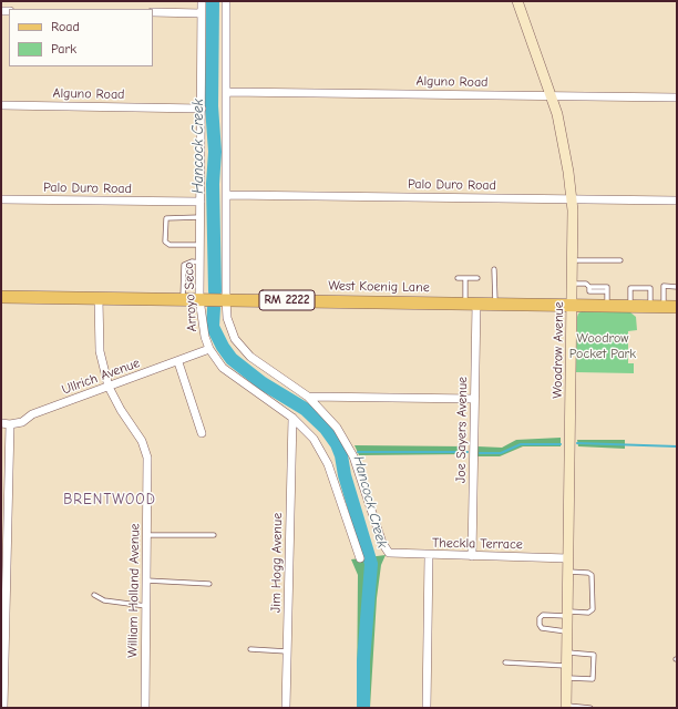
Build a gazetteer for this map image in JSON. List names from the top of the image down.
{
  "streets": {
    "main road": ["West Koenig Lane", "RM 2222"],
    "street": [
      "Alguno Road",
      "Palo Duro Road",
      "Arroyo Seco",
      "Woodrow Avenue",
      "Ullrich Avenue",
      "Joe Sayers Avenue",
      "Theckla Terrace",
      "Jim Hogg Avenue",
      "William Holland Avenue"
    ]
  },
  "crossings": [
    ["Alguno Road", "Arroyo Seco"],
    ["Alguno Road", "Woodrow Avenue"],
    ["Palo Duro Road", "Arroyo Seco"],
    ["Palo Duro Road", "Woodrow Avenue"],
    ["West Koenig Lane", "Arroyo Seco"],
    ["West Koenig Lane", "Woodrow Avenue"],
    ["West Koenig Lane", "Joe Sayers Avenue"],
    ["West Koenig Lane", "William Holland Avenue"],
    ["Arroyo Seco", "Ullrich Avenue"],
    ["Arroyo Seco", "Jim Hogg Avenue"],
    ["Woodrow Avenue", "Theckla Terrace"],
    ["Ullrich Avenue", "William Holland Avenue"],
    ["Joe Sayers Avenue", "Theckla Terrace"]
  ],
  "districts": ["BRENTWOOD"],
  "water": ["Hancock Creek"],
  "parks": ["Woodrow Pocket Park"],
  "legend": ["Road", "Park"]
}
